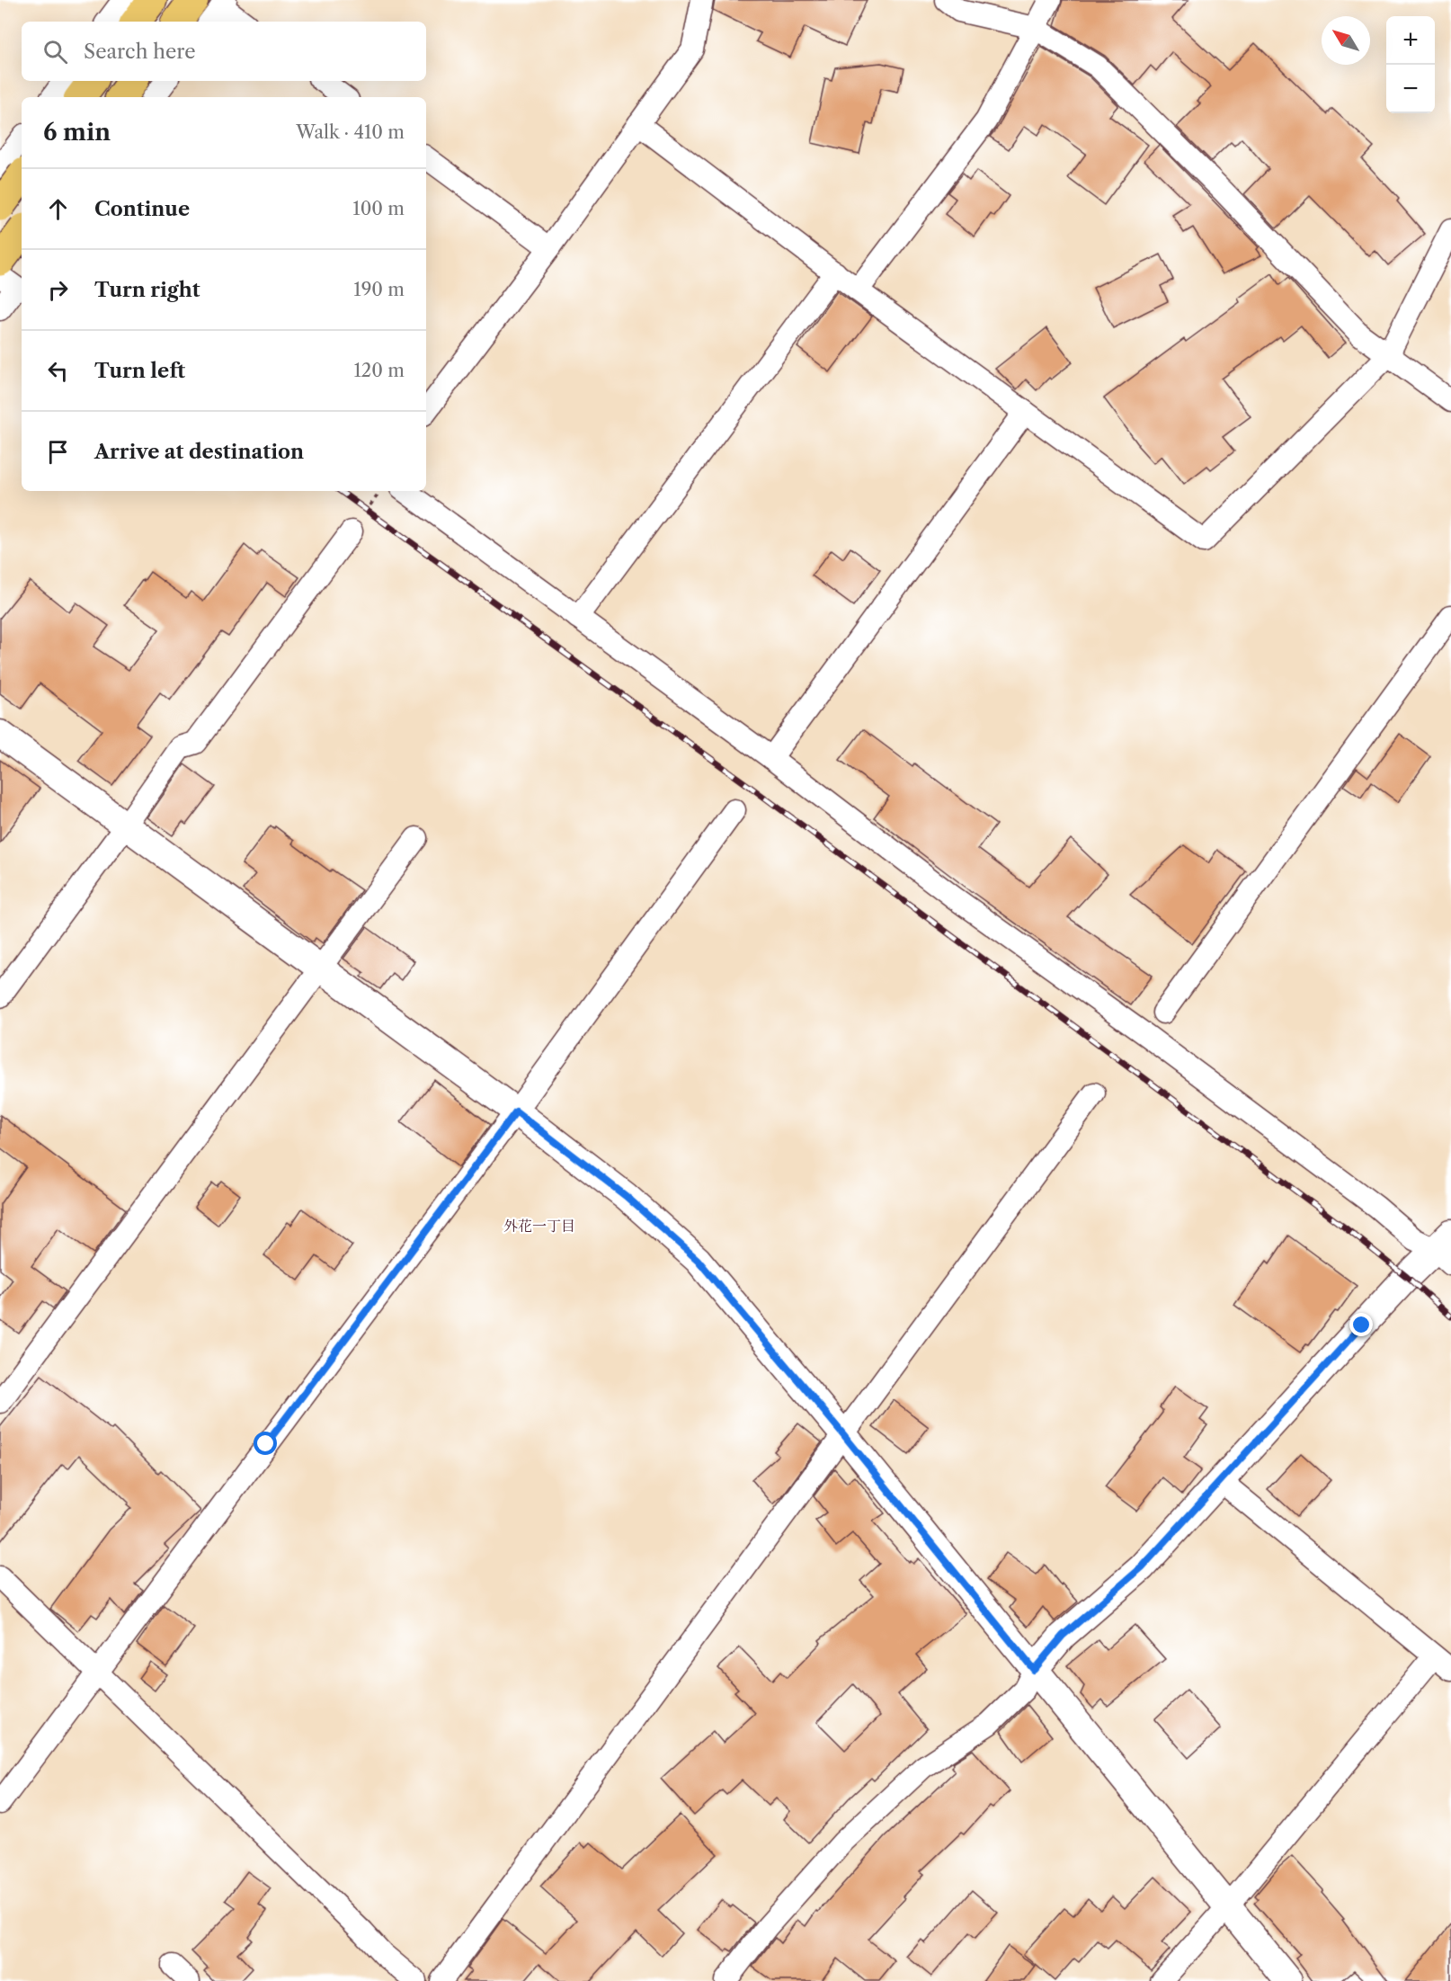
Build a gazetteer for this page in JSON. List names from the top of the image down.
{
  "districts": ["外花一丁目"],
  "north": "top left",
  "page": {
    "map_buttons": ["+", "−"],
    "search": "Search here",
    "heading": ["6 min", "Walk · 410 m"],
    "list": [
      ["Continue", "100 m"],
      ["Turn right", "190 m"],
      ["Turn left", "120 m"],
      "Arrive at destination"
    ]
  }
}
